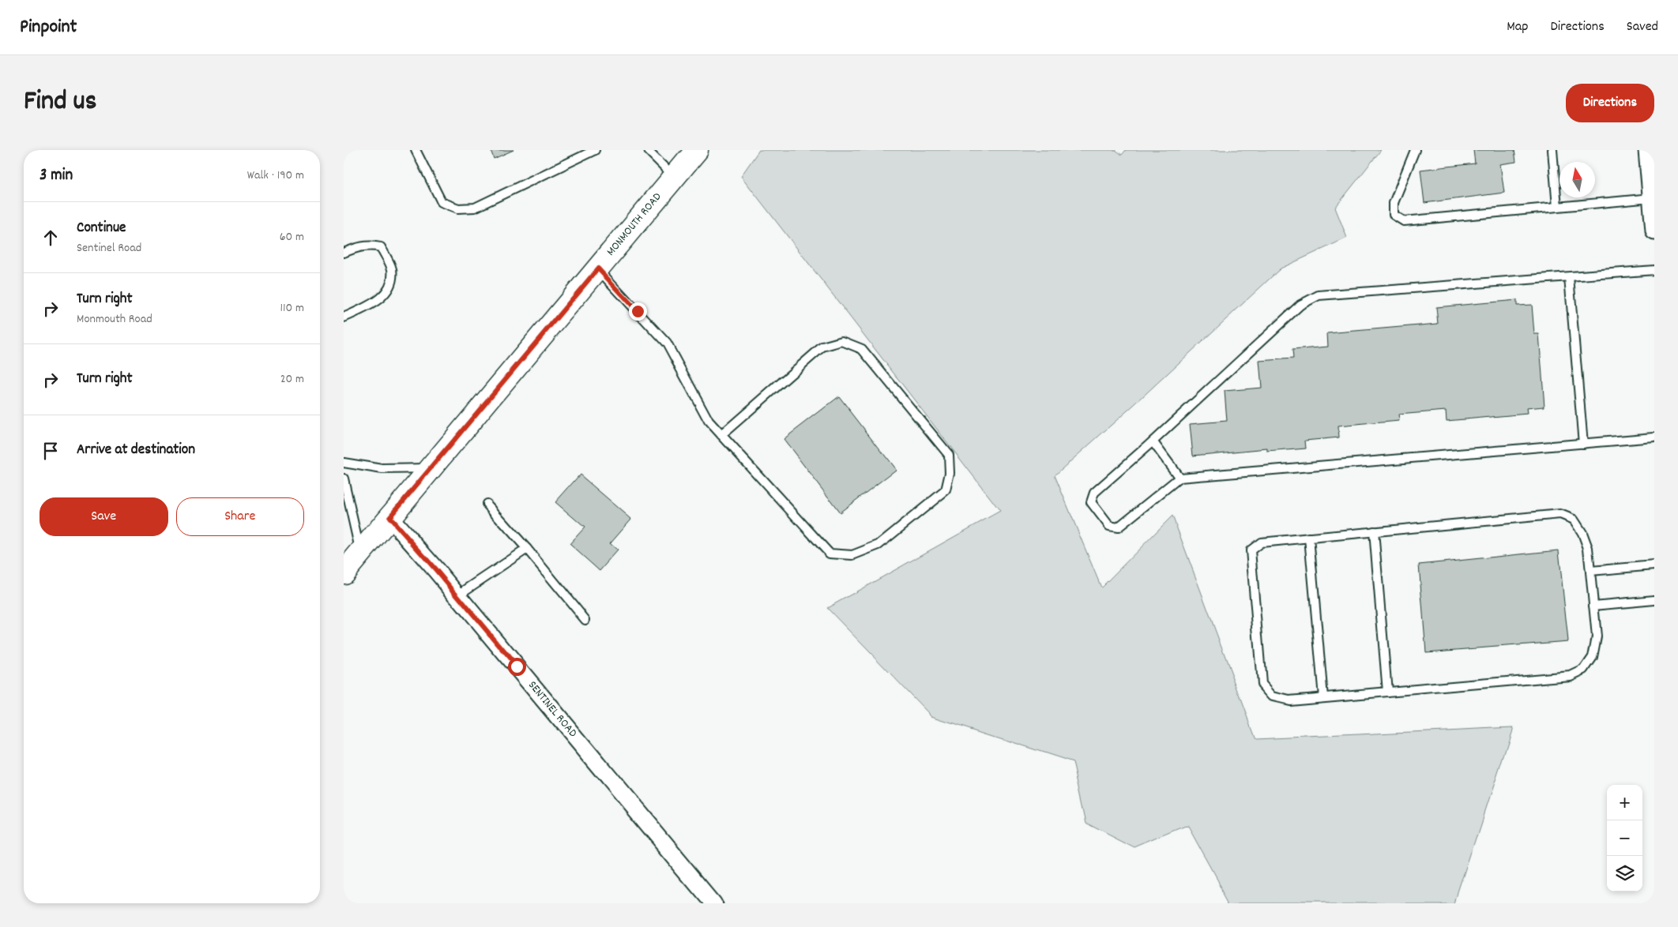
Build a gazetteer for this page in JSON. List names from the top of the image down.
{
  "streets": {
    "main road": ["MONMOUTH ROAD"],
    "street": ["SENTINEL ROAD"]
  },
  "crossings": [
    ["MONMOUTH ROAD", "SENTINEL ROAD"]
  ],
  "north": "top",
  "page": {
    "header": "Pinpoint",
    "nav": ["Map", "Directions", "Saved"],
    "title": "Find us",
    "buttons": [
      "Directions",
      ["Save", "Share"]
    ],
    "heading": ["3 min", "Walk · 190 m"],
    "list": [
      ["Continue", "Sentinel Road", "60 m"],
      ["Turn right", "Monmouth Road", "110 m"],
      ["Turn right", "20 m"],
      "Arrive at destination"
    ],
    "map_buttons": ["+", "−"]
  }
}
